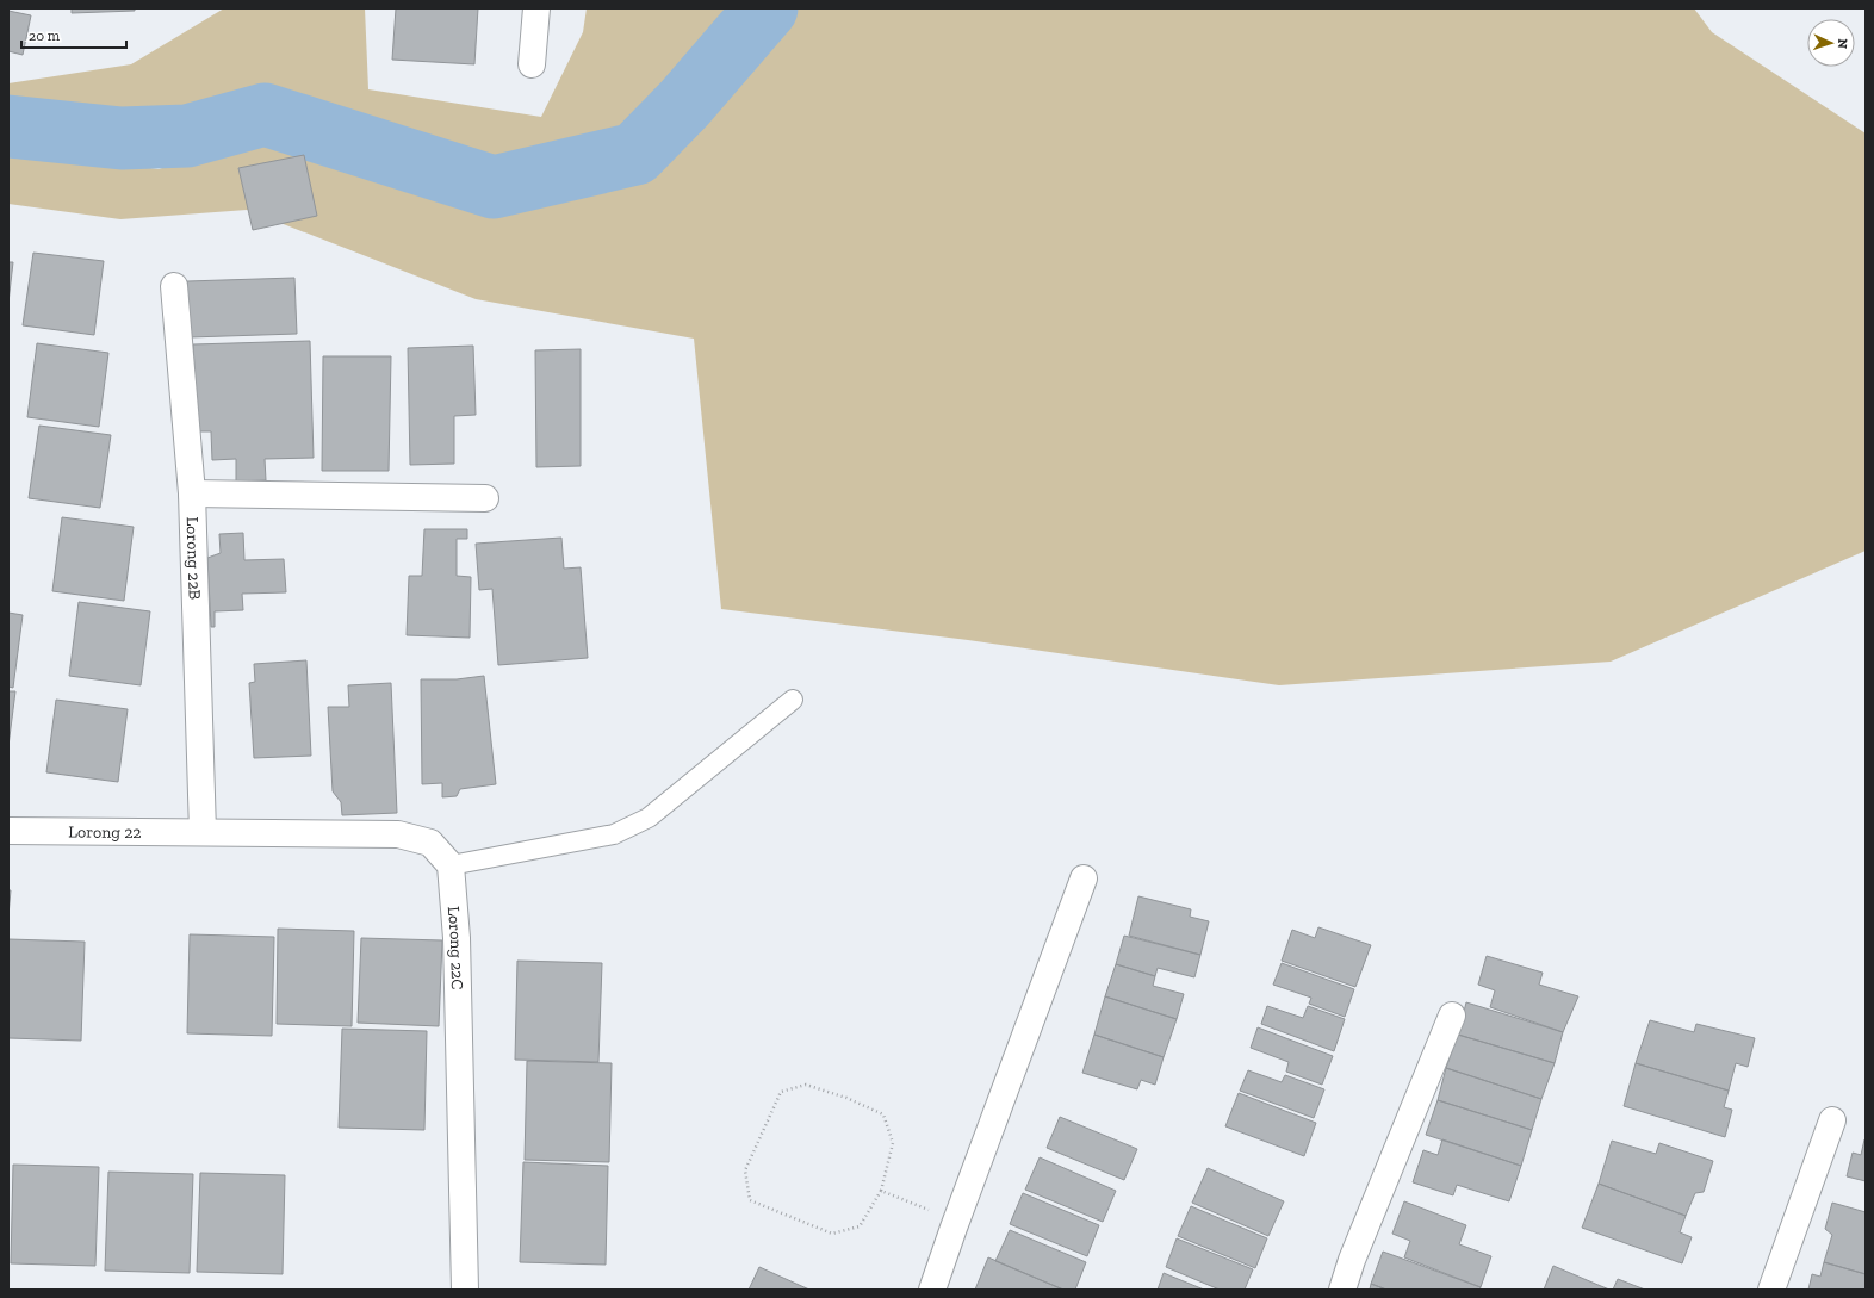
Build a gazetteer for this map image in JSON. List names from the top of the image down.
{
  "streets": {
    "street": ["Lorong 22B", "Lorong 22", "Lorong 22C"]
  },
  "crossings": [
    ["Lorong 22B", "Lorong 22"]
  ],
  "scale_bar": "20 m",
  "north": "right"
}
